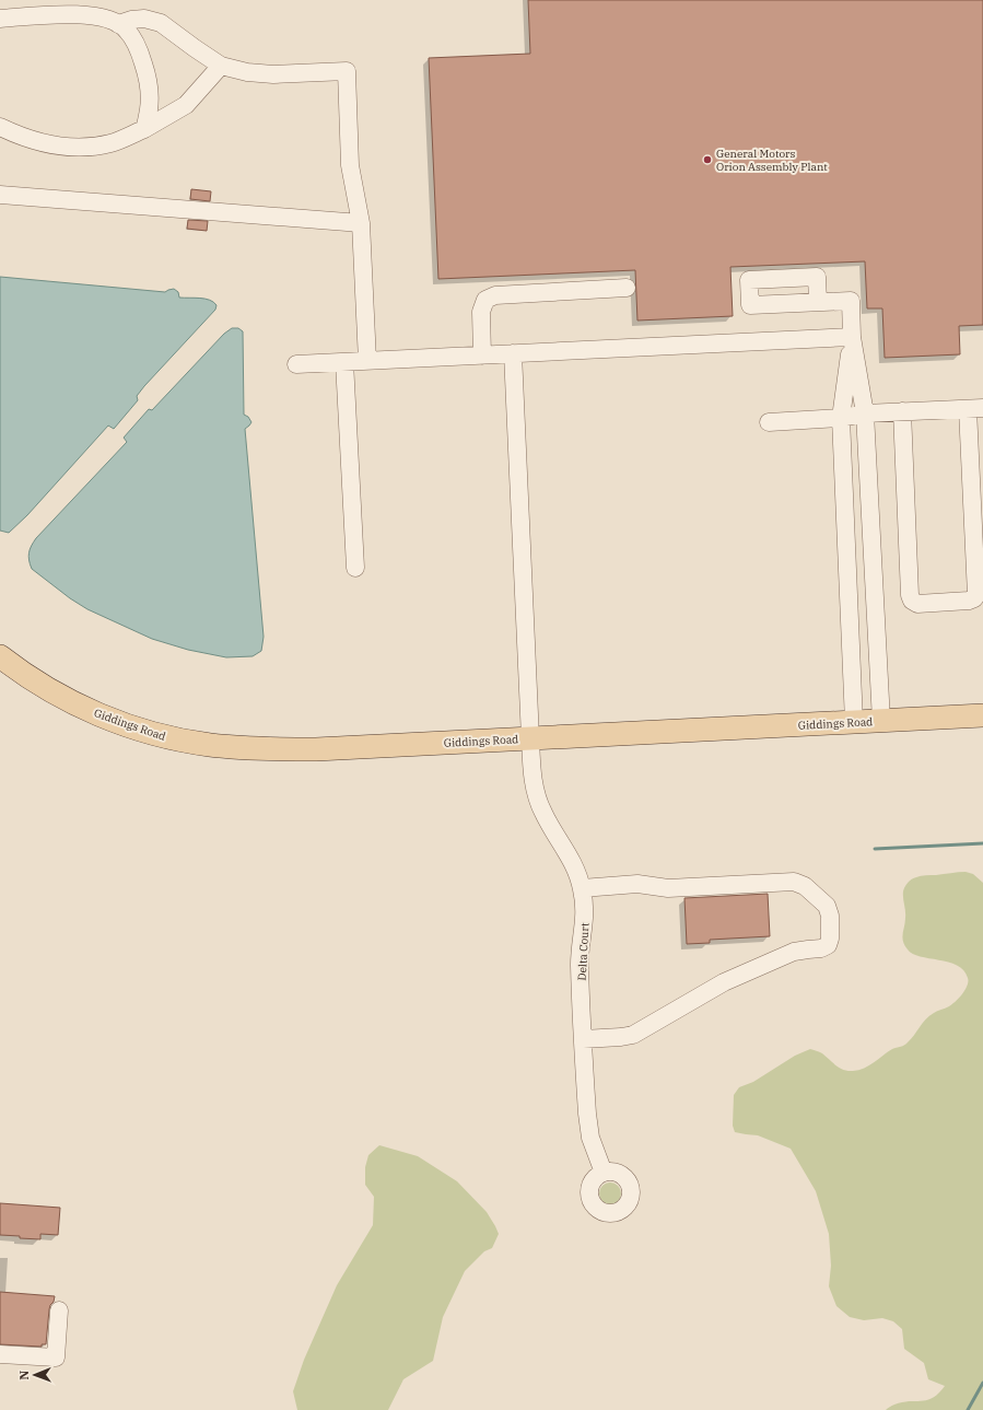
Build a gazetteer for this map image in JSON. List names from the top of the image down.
{
  "streets": {
    "main road": ["Giddings Road"],
    "street": ["Delta Court"]
  },
  "crossings": [
    ["Giddings Road", "Delta Court"]
  ],
  "places": ["General Motors Orion Assembly Plant"],
  "north": "left"
}
